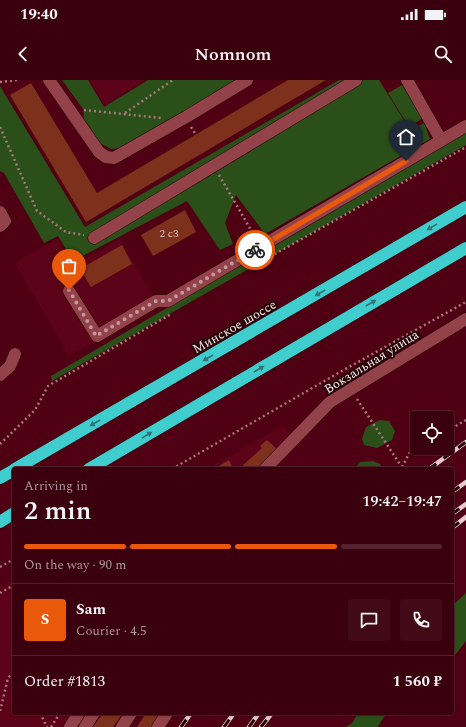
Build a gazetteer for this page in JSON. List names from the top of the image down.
{
  "streets": {
    "highway": ["Минское шоссе"],
    "street": ["Вокзальная улица"]
  },
  "house_numbers": ["2 с3"],
  "page": {
    "status": "19:40",
    "header": "Nomnom",
    "heading": ["2 min", "Arriving in", "19:42–19:47"],
    "panel": [
      "Sam",
      "Courier · 4.5",
      "Order #1813",
      "1 560 ₽"
    ],
    "bar": "On the way · 90 m",
    "round": "S"
  }
}
